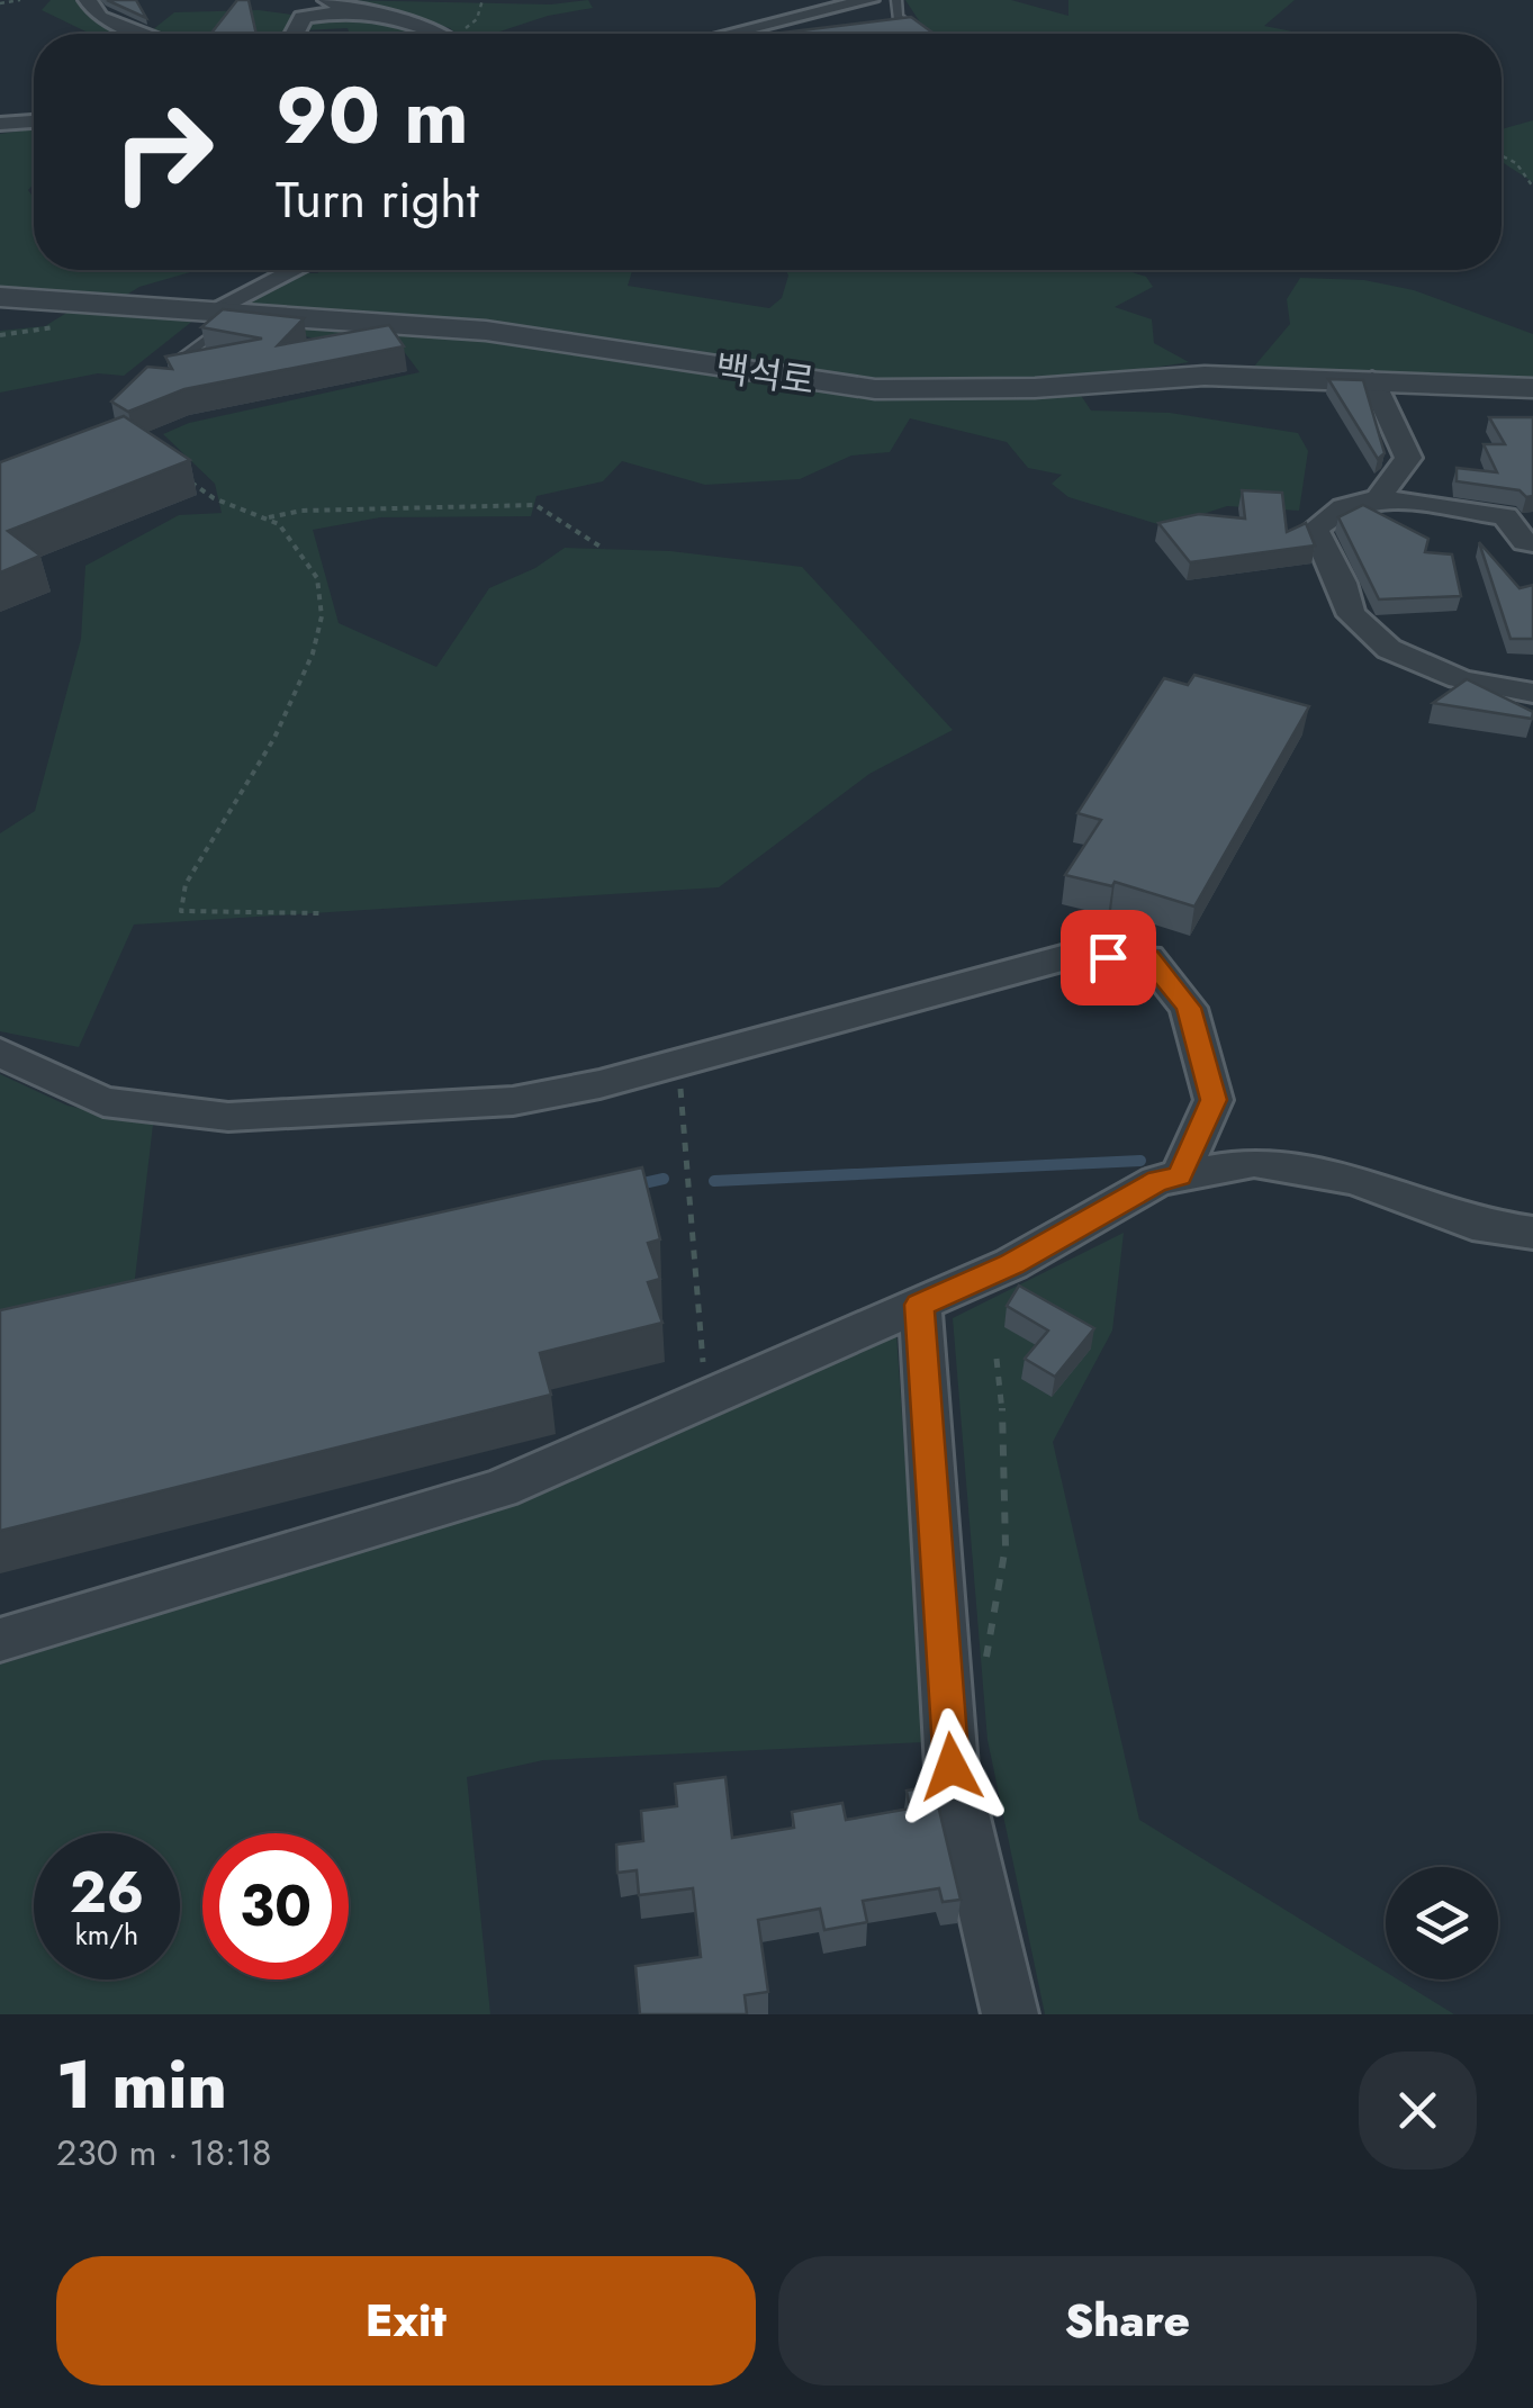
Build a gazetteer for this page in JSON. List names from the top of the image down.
{
  "streets": {
    "street": ["백석로"]
  },
  "page": {
    "turn": ["90 m", "Turn right"],
    "speed": "26 km/h",
    "limit": "30",
    "heading": ["1 min", "230 m · 18:18"],
    "buttons": ["Exit", "Share"]
  }
}
